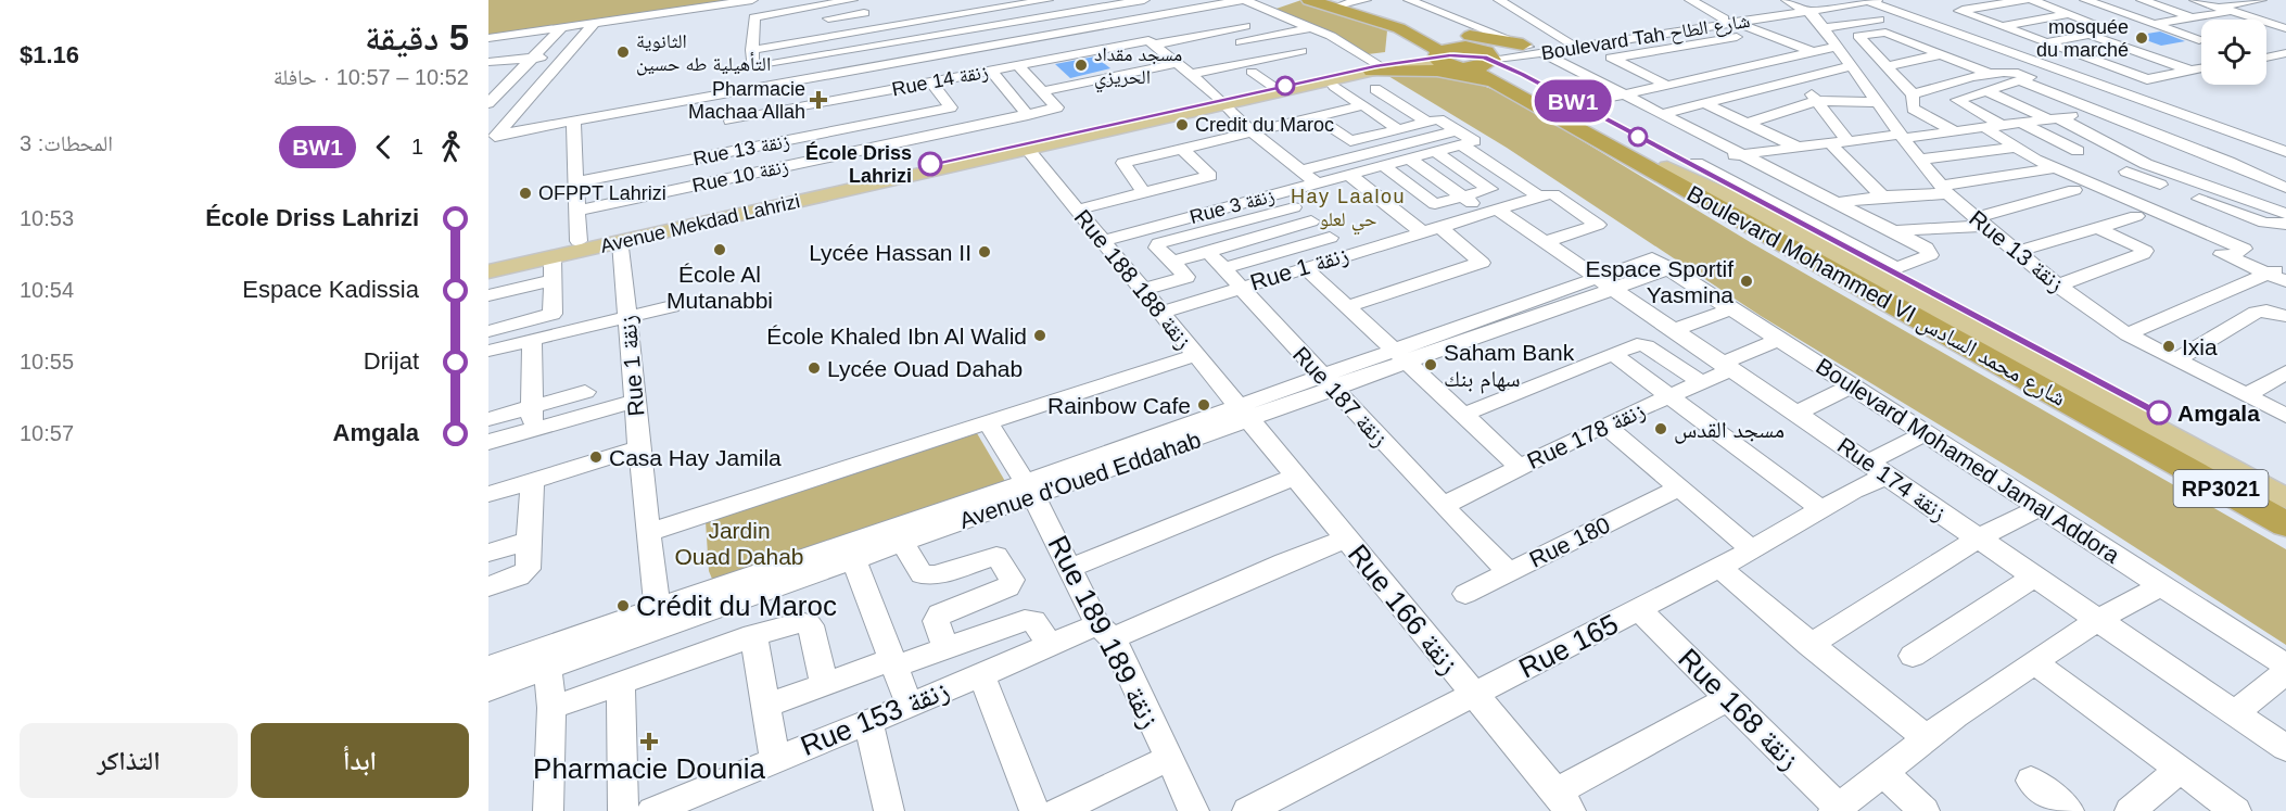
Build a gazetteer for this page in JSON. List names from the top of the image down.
{
  "streets": {
    "highway": ["Boulevard Mohammed VI شارع محمد السادس", "RP3021"],
    "main road": ["Avenue Mekdad Lahrizi"],
    "street": [
      "Boulevard Tah شارع الطاح",
      "Rue 14 زنقة",
      "Rue 13 زنقة",
      "Rue 10 زنقة",
      "Rue 3 زنقة",
      "Rue 1 زنقة",
      "Rue 188 زنقة 188",
      "Rue 187 زنقة",
      "Rue 178 زنقة",
      "Boulevard Mohamed Jamal Addora",
      "Rue 174 زنقة",
      "Avenue d'Oued Eddahab",
      "Rue 180",
      "Rue 166 زنقة",
      "Rue 189 زنقة 189",
      "Rue 165",
      "Rue 168 زنقة",
      "Rue 153 زنقة"
    ]
  },
  "crossings": [
    ["Boulevard Tah شارع الطاح", "Rue 13 زنقة"],
    ["Boulevard Tah شارع الطاح", "Boulevard Mohammed VI شارع محمد السادس"],
    ["Boulevard Tah شارع الطاح", "RP3021"],
    ["Rue 13 زنقة", "Rue 10 زنقة"],
    ["Rue 3 زنقة", "Rue 188 زنقة 188"],
    ["Avenue Mekdad Lahrizi", "Rue 1 زنقة"],
    ["Avenue Mekdad Lahrizi", "Rue 188 زنقة 188"],
    ["Avenue Mekdad Lahrizi", "RP3021"],
    ["Rue 1 زنقة", "Rue 188 زنقة 188"],
    ["Rue 1 زنقة", "Rue 187 زنقة"],
    ["Rue 1 زنقة", "Rue 174 زنقة"],
    ["Rue 1 زنقة", "Avenue d'Oued Eddahab"],
    ["Rue 188 زنقة 188", "Avenue d'Oued Eddahab"],
    ["Rue 188 زنقة 188", "Rue 166 زنقة"],
    ["Boulevard Mohammed VI شارع محمد السادس", "RP3021"],
    ["Rue 187 زنقة", "Rue 178 زنقة"],
    ["Rue 187 زنقة", "Avenue d'Oued Eddahab"],
    ["Rue 187 زنقة", "Rue 180"],
    ["Rue 178 زنقة", "Boulevard Mohamed Jamal Addora"],
    ["Rue 178 زنقة", "Rue 174 زنقة"],
    ["Rue 178 زنقة", "Rue 180"],
    ["Boulevard Mohamed Jamal Addora", "Avenue d'Oued Eddahab"],
    ["Boulevard Mohamed Jamal Addora", "Rue 165"],
    ["Rue 174 زنقة", "Avenue d'Oued Eddahab"],
    ["Rue 174 زنقة", "Rue 165"],
    ["Avenue d'Oued Eddahab", "Rue 166 زنقة"],
    ["Avenue d'Oued Eddahab", "Rue 189 زنقة 189"],
    ["Rue 166 زنقة", "Rue 165"],
    ["Rue 166 زنقة", "Rue 153 زنقة"],
    ["Rue 189 زنقة 189", "Rue 153 زنقة"],
    ["Rue 165", "Rue 168 زنقة"]
  ],
  "districts": ["Hay Laalou حي لعلو"],
  "parks": ["Jardin Ouad Dahab"],
  "places": {
    "other": [
      "mosquée du marché",
      "الثانوية التأهيلية طه حسين",
      "مسجد مقداد الحريزي",
      "Credit du Maroc",
      "École Driss Lahrizi",
      "OFPPT Lahrizi",
      "École Al Mutanabbi",
      "Lycée Hassan II",
      "Espace Sportif Yasmina",
      "École Khaled Ibn Al Walid",
      "Ixia",
      "Saham Bank سهام بنك",
      "Lycée Ouad Dahab",
      "Rainbow Cafe",
      "Amgala",
      "مسجد القدس",
      "Casa Hay Jamila",
      "Crédit du Maroc"
    ],
    "health": ["Pharmacie Machaa Allah", "Pharmacie Dounia"]
  },
  "lines": ["bus line BW1"],
  "page": {
    "on_map": "BW1",
    "heading": ["5 دقيقة", "10:52 – 10:57 · حافلة", "$1.16"],
    "legs": ["1", "BW1", "المحطات: 3"],
    "list": [
      {
        "name": "École Driss Lahrizi",
        "value": "10:53"
      },
      {
        "name": "Espace Kadissia",
        "value": "10:54"
      },
      {
        "name": "Drijat",
        "value": "10:55"
      },
      {
        "name": "Amgala",
        "value": "10:57"
      }
    ],
    "buttons": ["ابدأ", "التذاكر"]
  }
}
